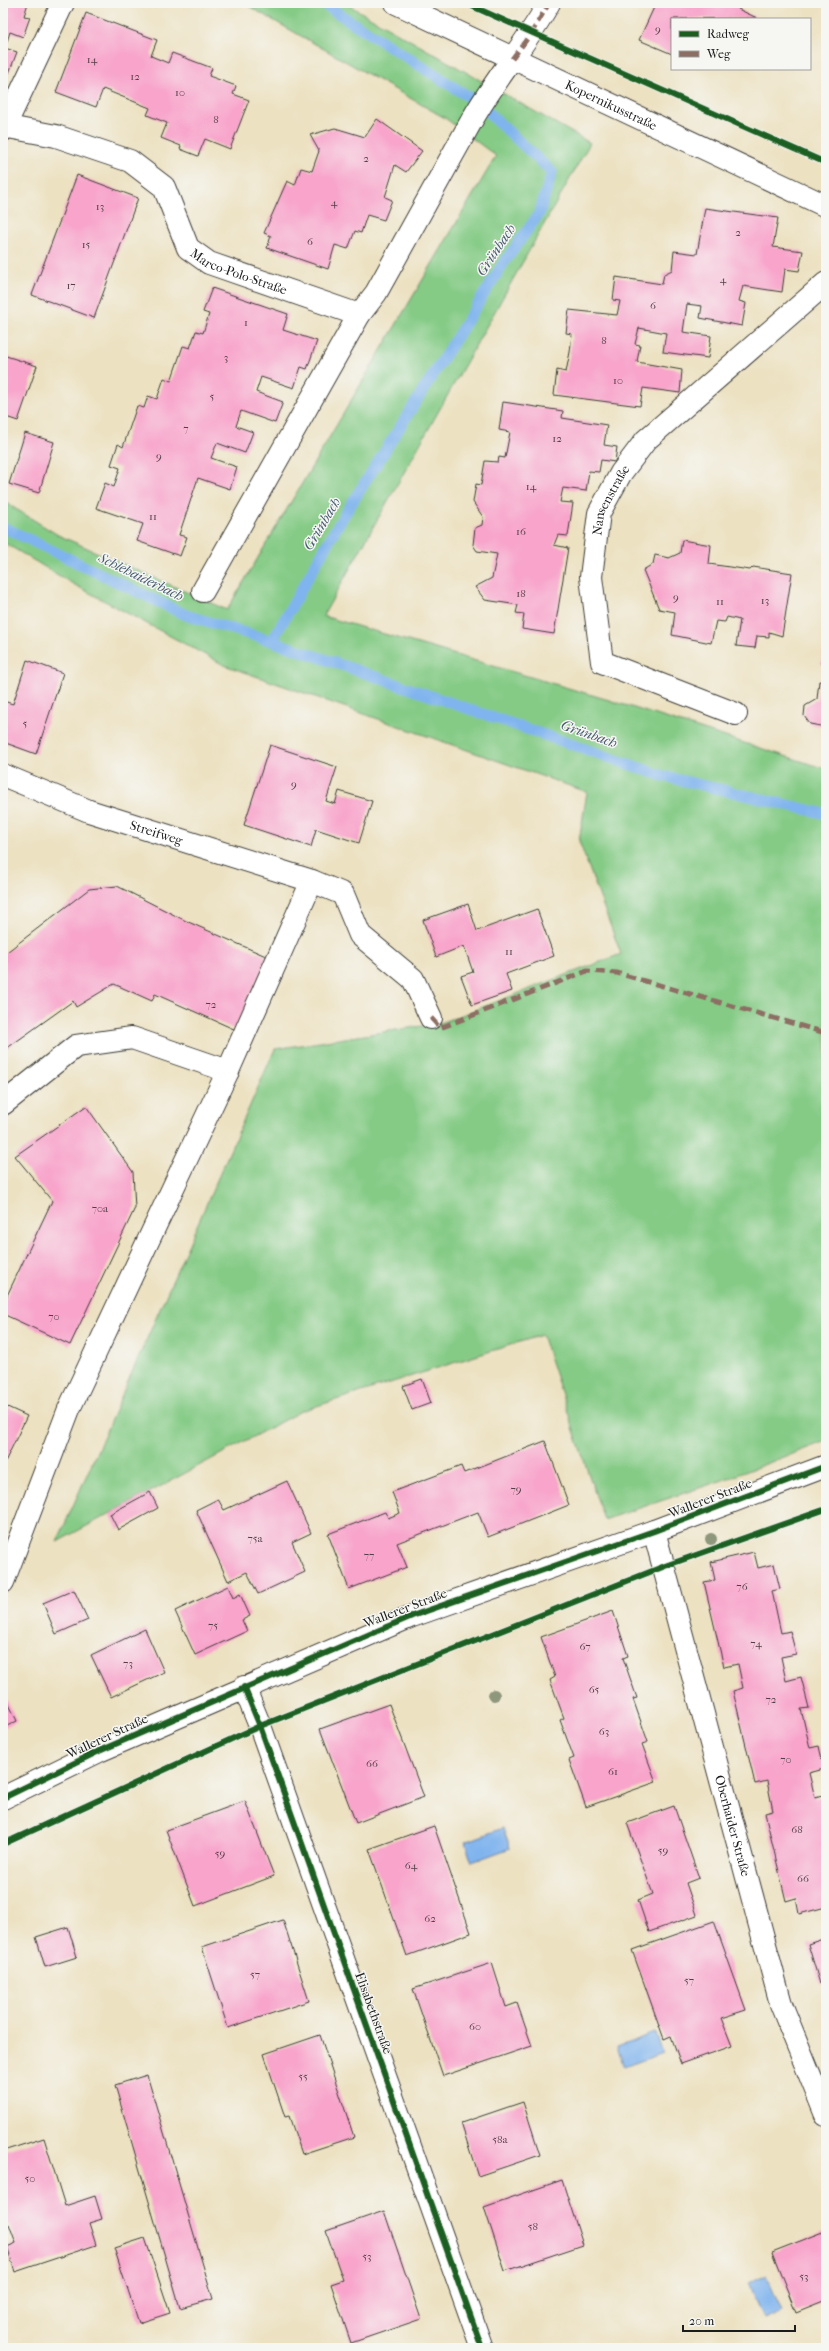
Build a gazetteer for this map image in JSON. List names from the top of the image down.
{
  "streets": {
    "street": [
      "Kopernikusstraße",
      "Marco-Polo-Straße",
      "Nansenstraße",
      "Streifweg",
      "Wallerer Straße",
      "Oberhaider Straße",
      "Elisabethstraße"
    ]
  },
  "crossings": [
    ["Wallerer Straße", "Oberhaider Straße"],
    ["Wallerer Straße", "Elisabethstraße"]
  ],
  "water": ["Grünbach", "Schlehaiderbach"],
  "house_numbers": [
    "9",
    "14",
    "12",
    "10",
    "8",
    "2",
    "4",
    "13",
    "2",
    "6",
    "15",
    "4",
    "17",
    "6",
    "1",
    "8",
    "3",
    "10",
    "5",
    "7",
    "12",
    "9",
    "14",
    "11",
    "16",
    "18",
    "9",
    "13",
    "11",
    "5",
    "9",
    "11",
    "72",
    "70a",
    "70",
    "79",
    "75a",
    "77",
    "76",
    "75",
    "74",
    "67",
    "73",
    "65",
    "72",
    "63",
    "70",
    "66",
    "61",
    "68",
    "59",
    "59",
    "64",
    "66",
    "62",
    "57",
    "57",
    "60",
    "55",
    "58a",
    "50",
    "58",
    "53",
    "53"
  ],
  "legend": ["Radweg", "Weg"],
  "scale_bar": "20 m"
}
